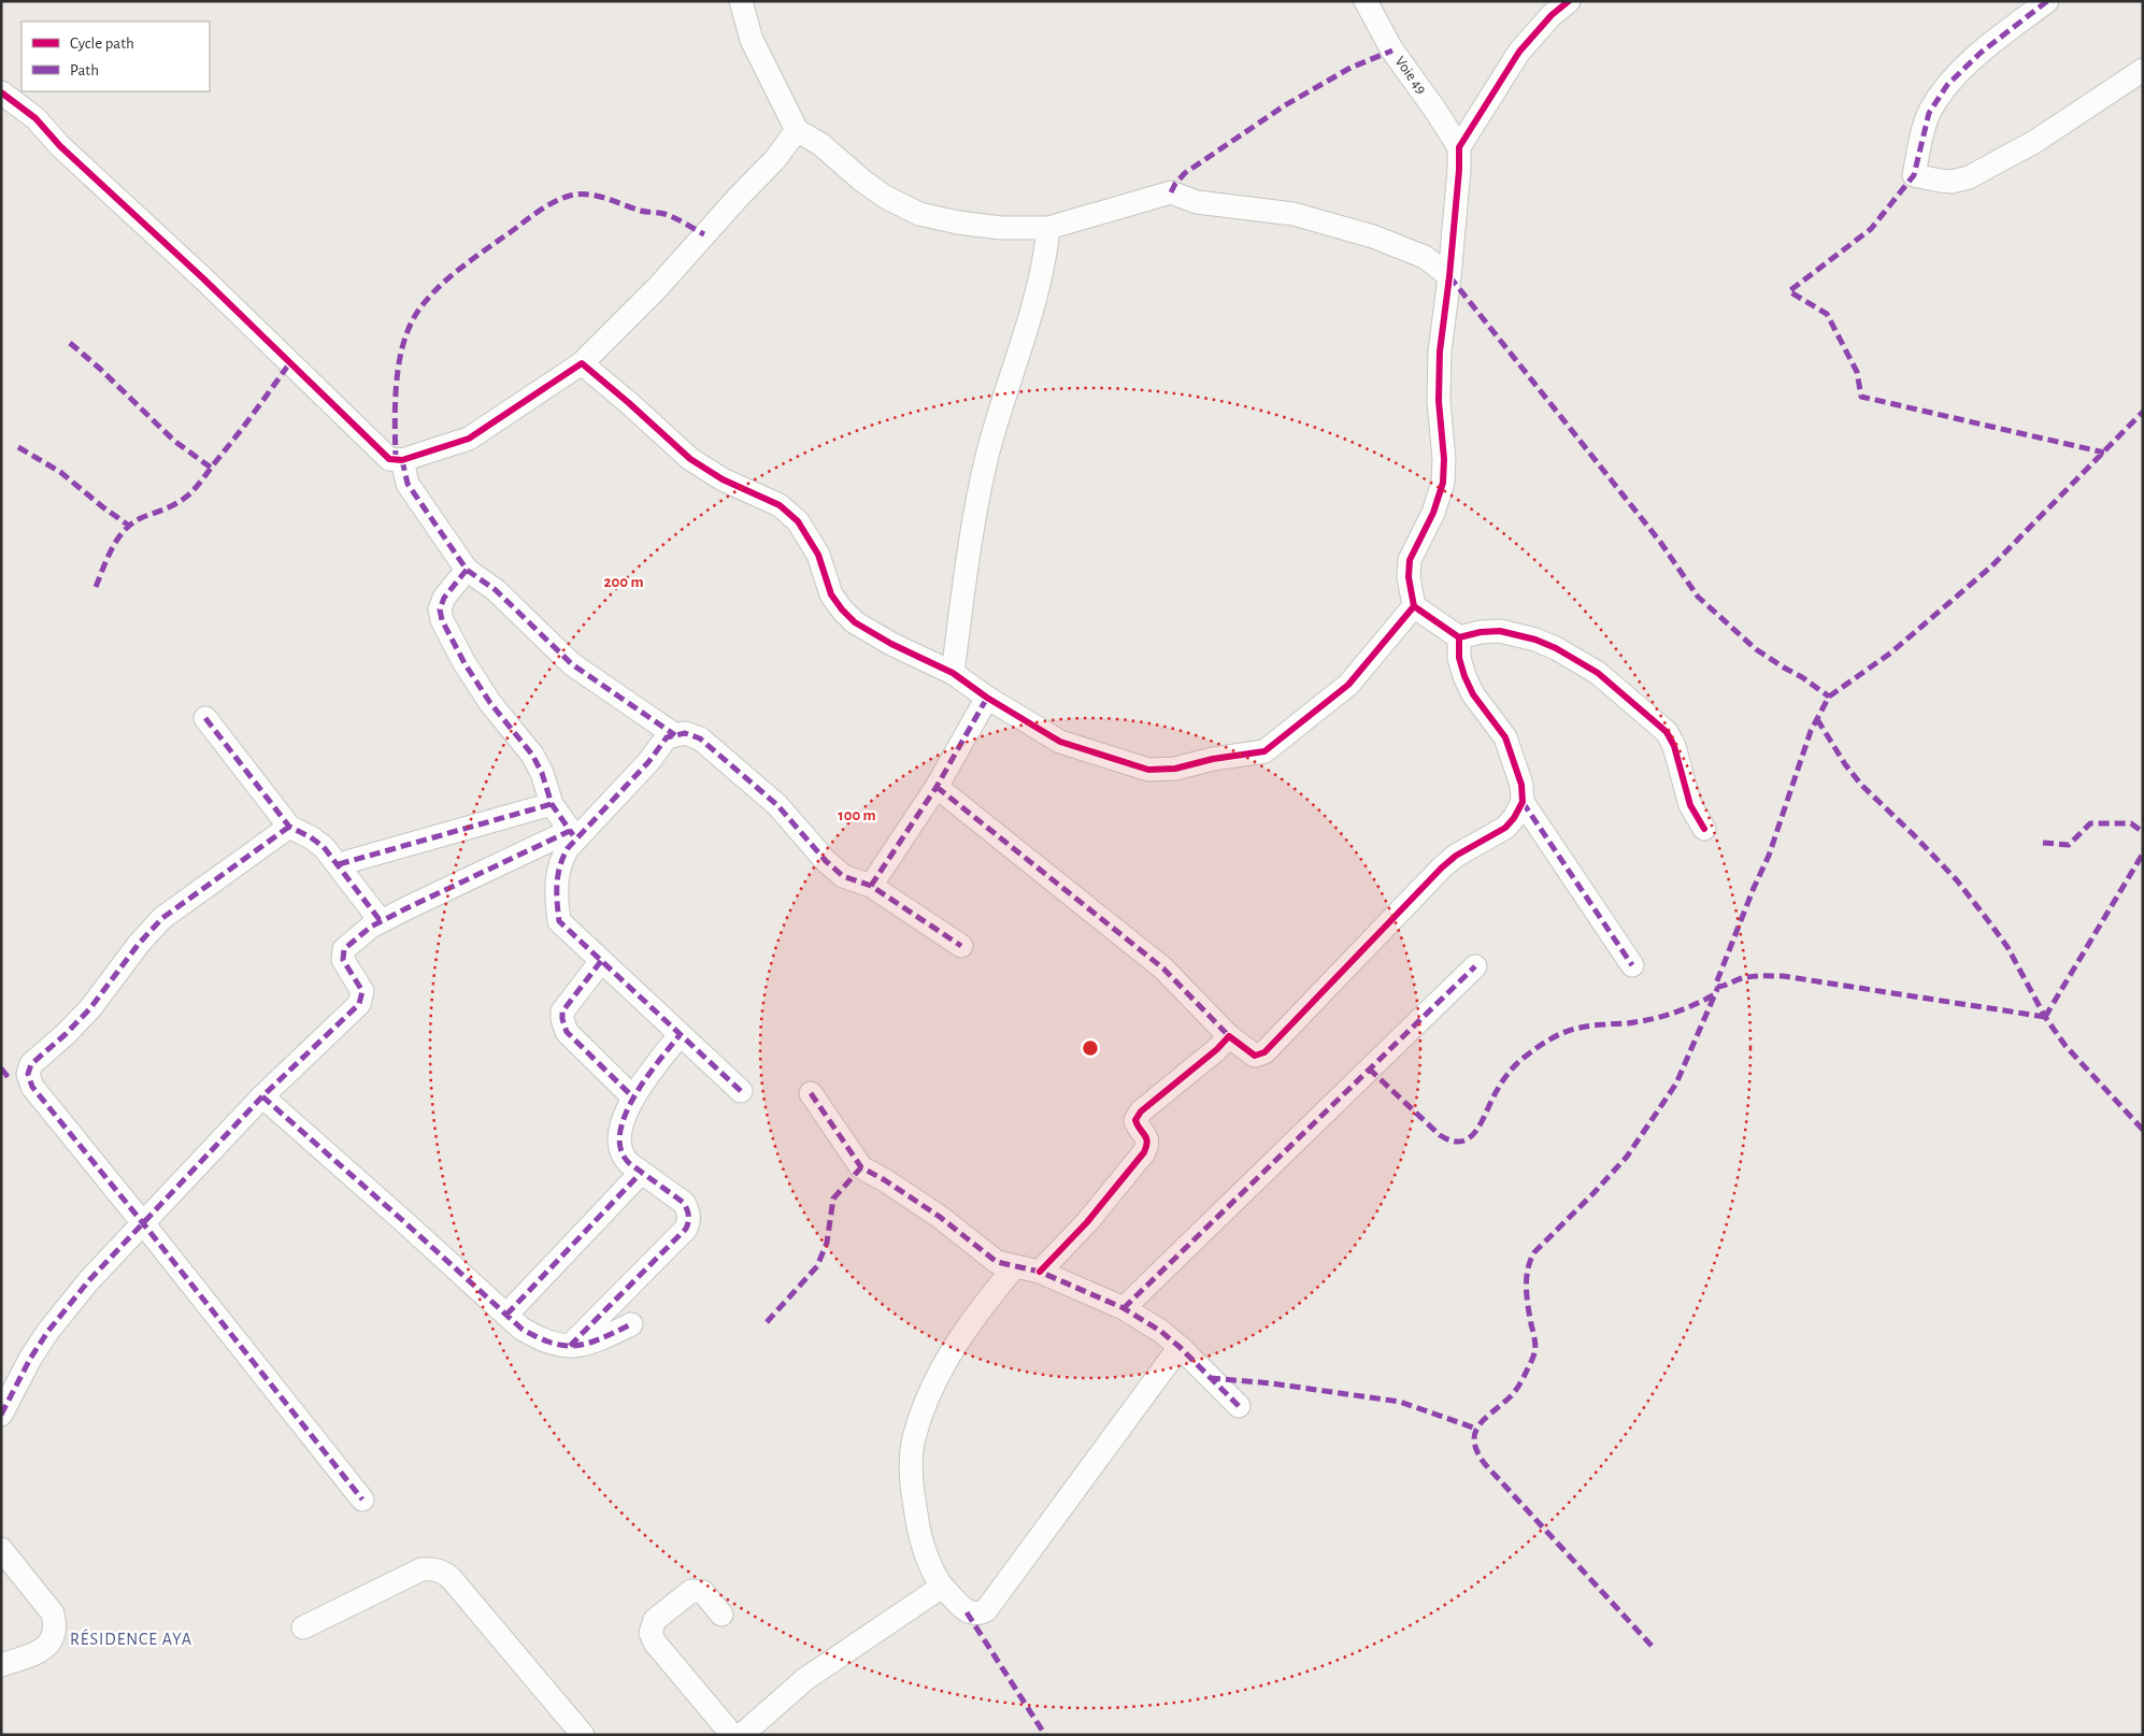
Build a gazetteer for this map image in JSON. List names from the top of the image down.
{
  "streets": {
    "street": ["Voie 49"]
  },
  "districts": ["RÉSIDENCE AYA"],
  "legend": ["Cycle path", "Path"],
  "rings": ["200 m", "100 m"]
}
